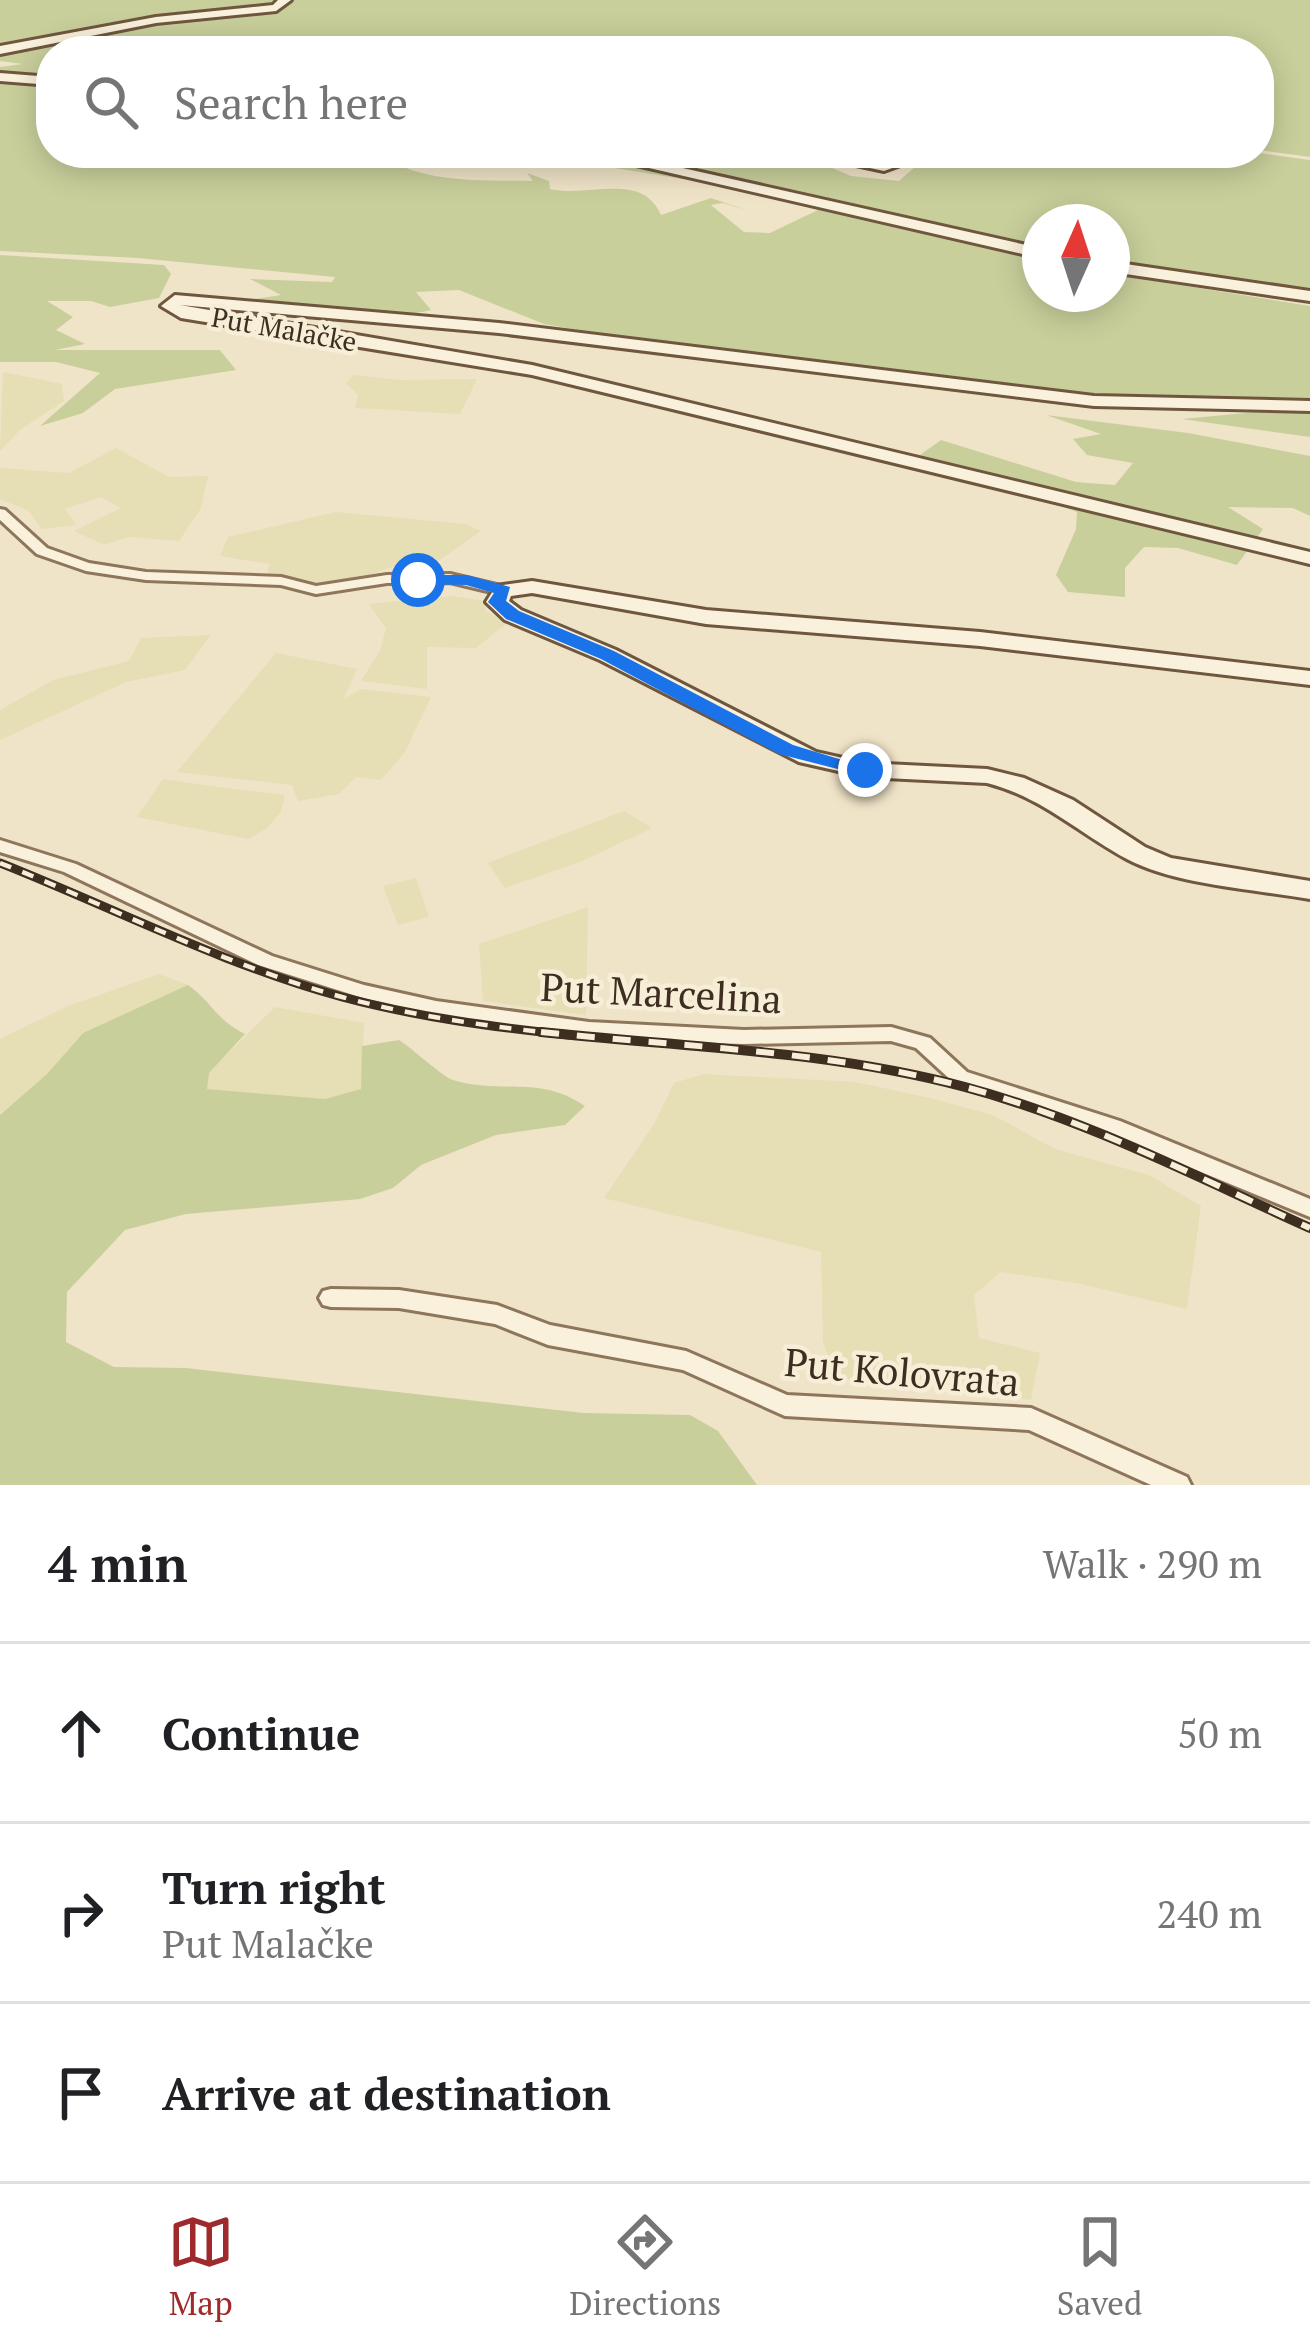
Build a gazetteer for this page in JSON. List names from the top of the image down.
{
  "streets": {
    "main road": ["Put Malačke"],
    "street": ["Put Marcelina", "Put Kolovrata"]
  },
  "north": "top",
  "page": {
    "search": "Search here",
    "heading": ["4 min", "Walk · 290 m"],
    "list": [
      ["Continue", "50 m"],
      ["Turn right", "Put Malačke", "240 m"],
      "Arrive at destination"
    ],
    "nav": ["Map", "Directions", "Saved"]
  }
}
